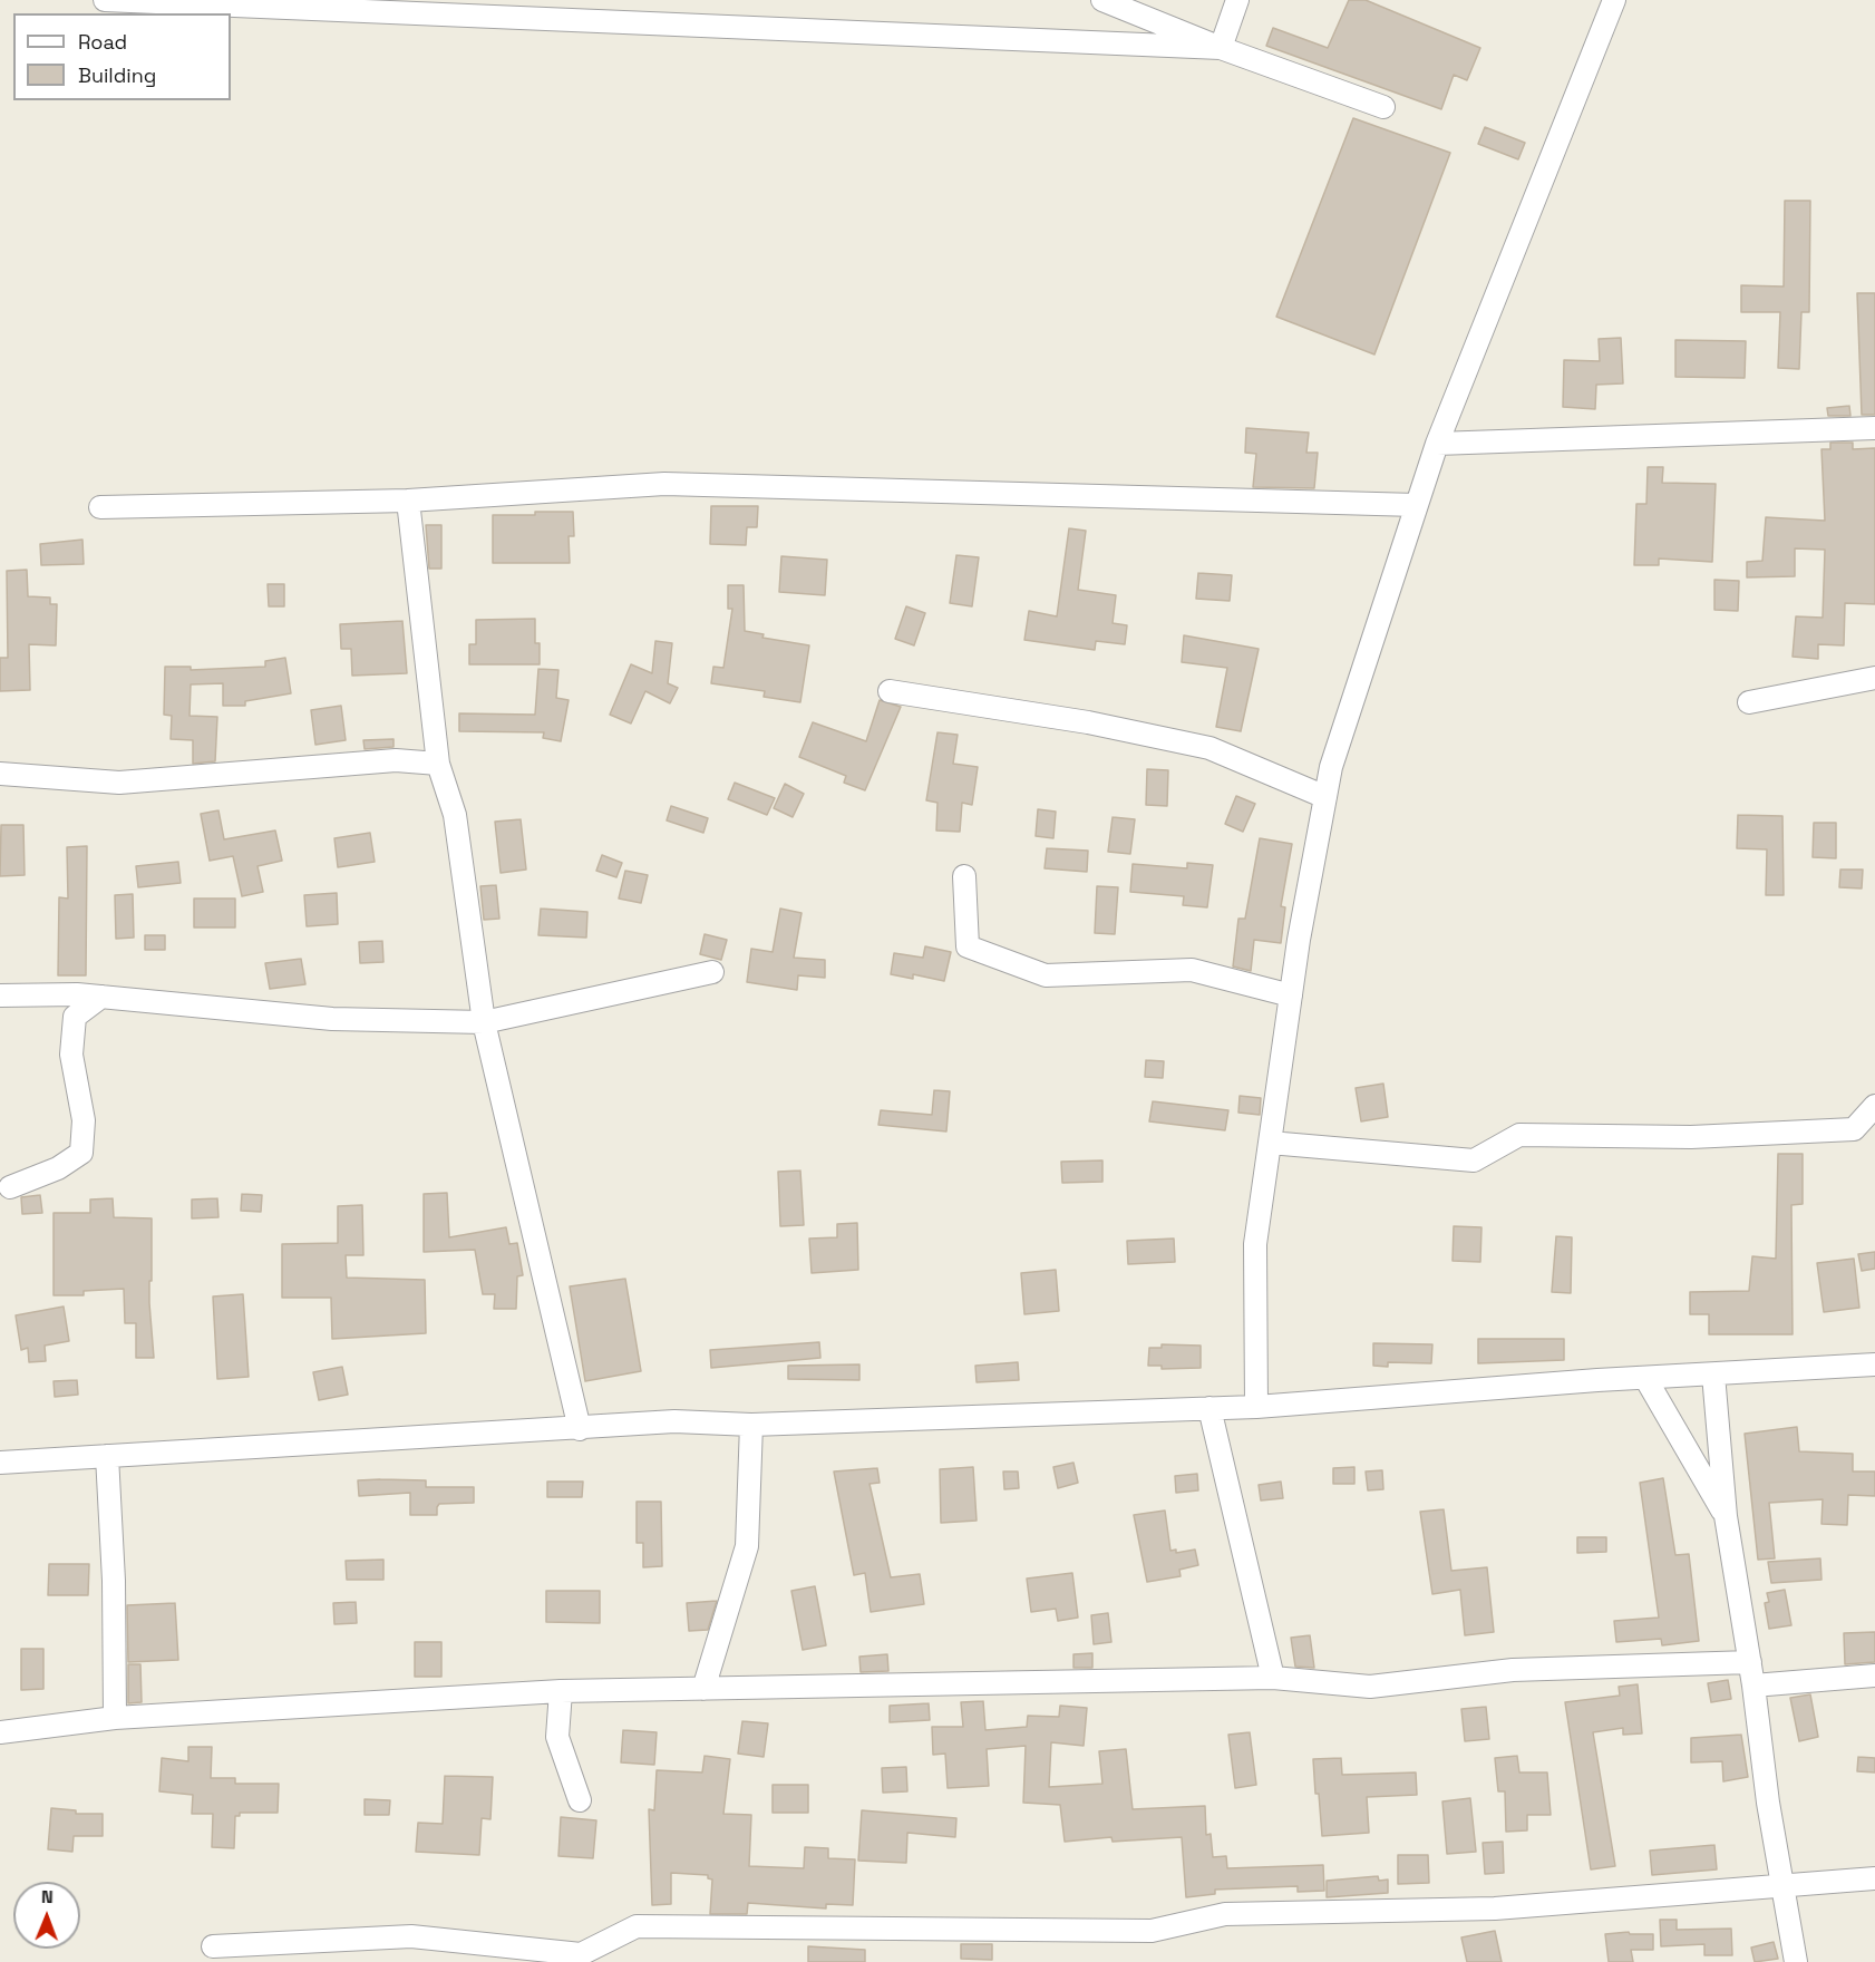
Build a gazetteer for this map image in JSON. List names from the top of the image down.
{
  "legend": ["Road", "Building"],
  "north": "top"
}
